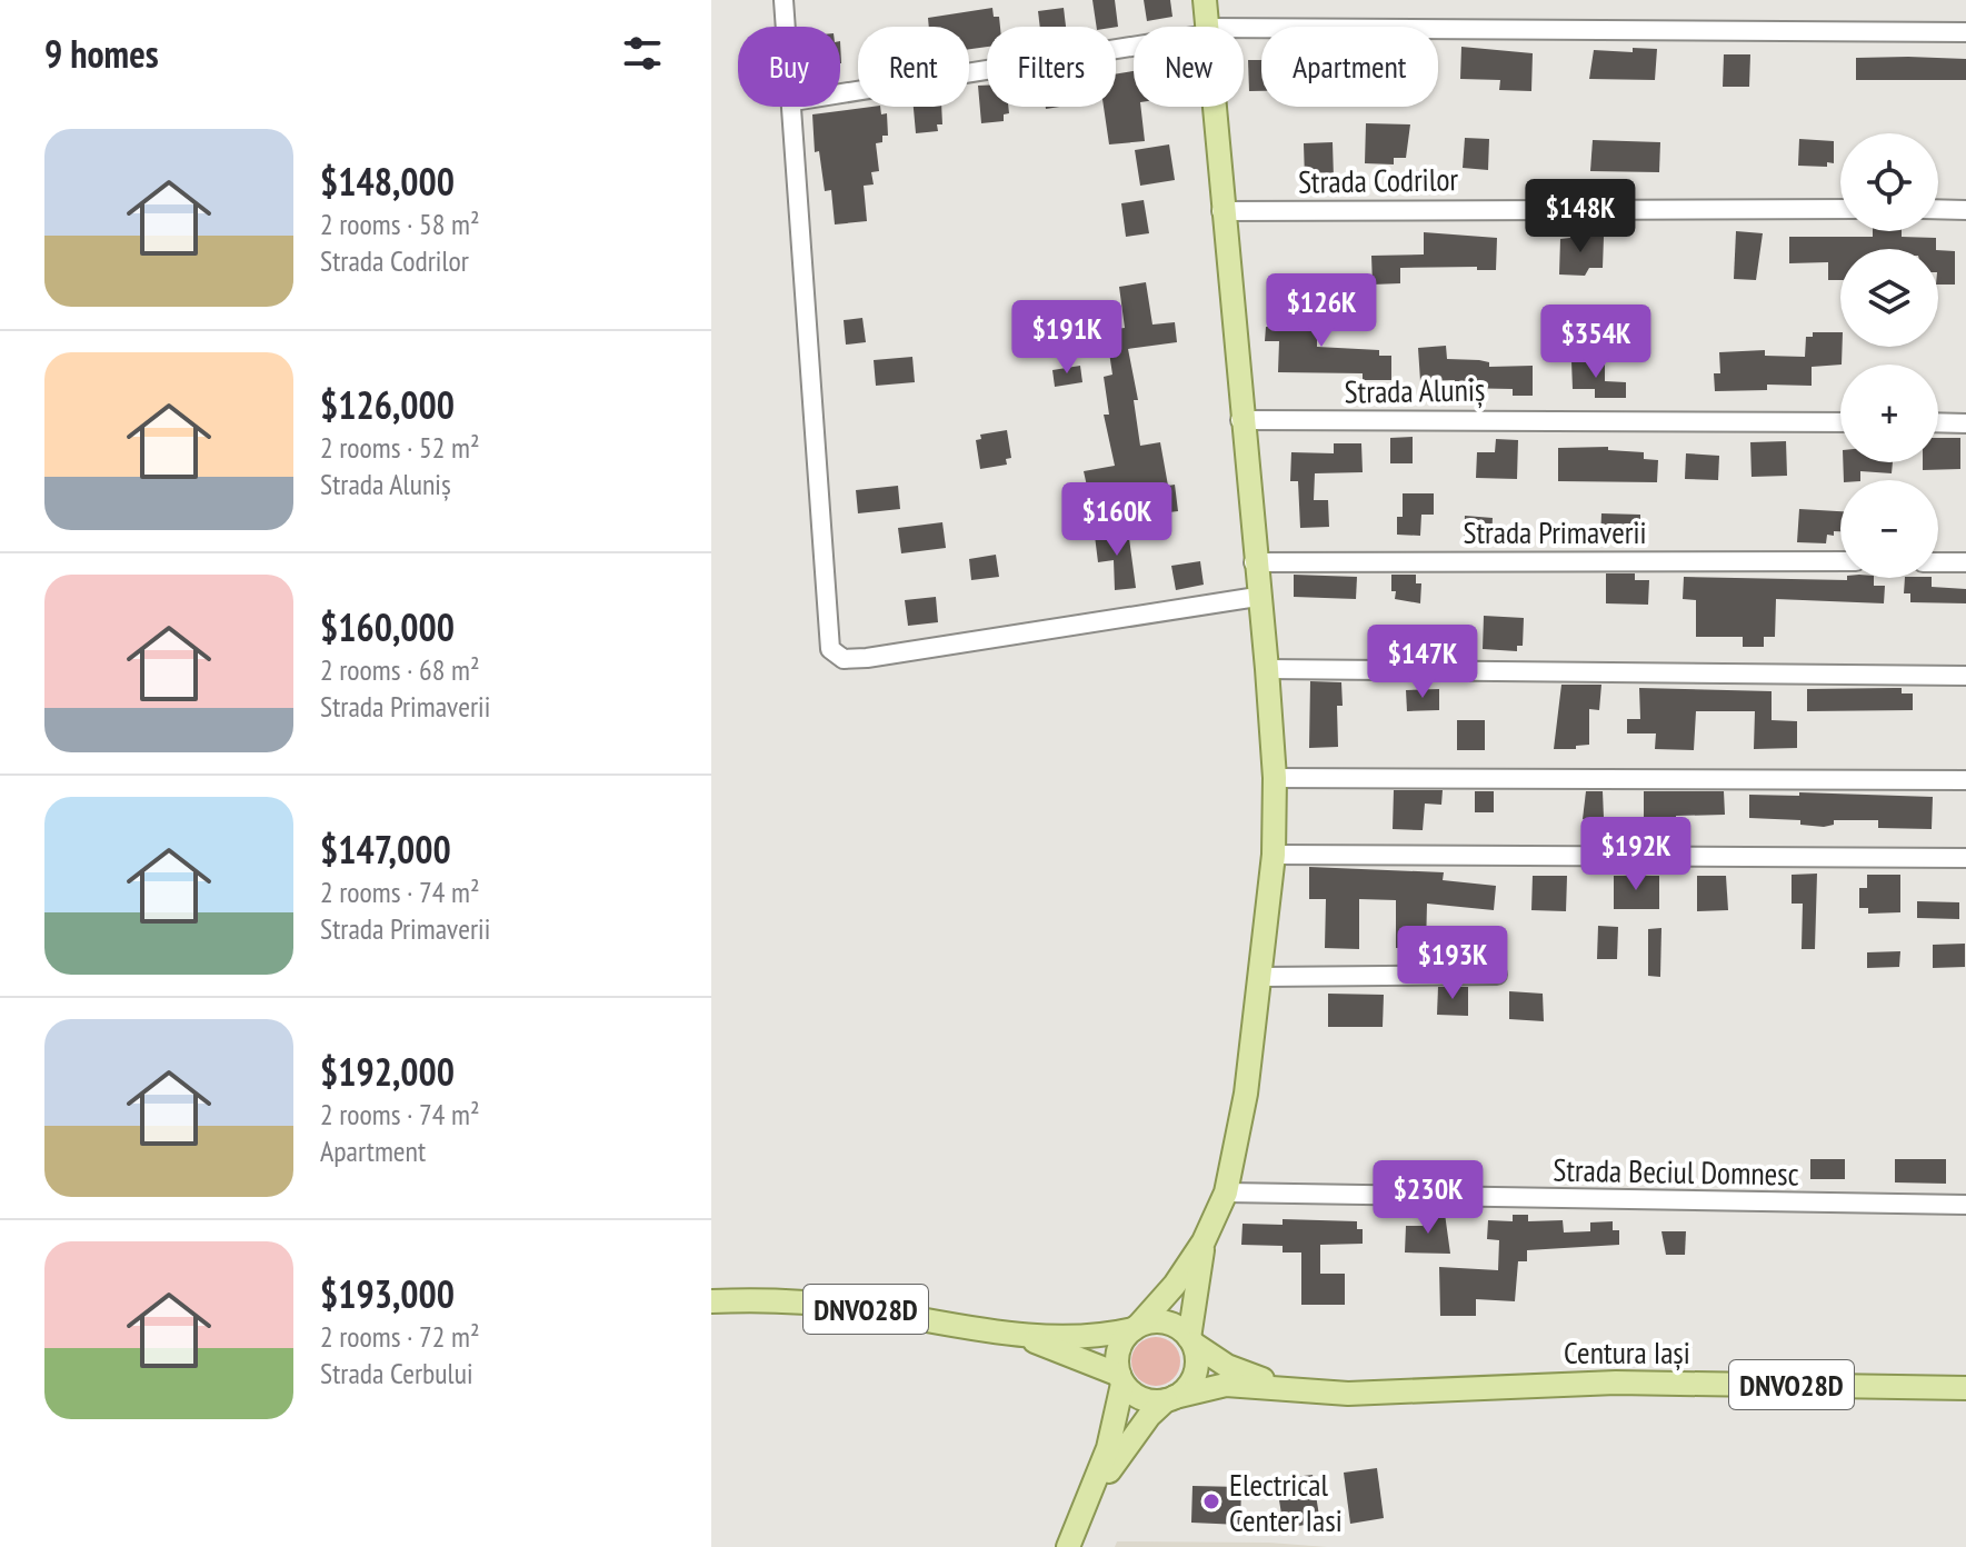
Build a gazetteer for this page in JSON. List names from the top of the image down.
{
  "streets": {
    "main road": ["DNVO28D", "Centura Iași"],
    "street": [
      "Strada Codrilor",
      "Strada Aluniș",
      "Strada Primaverii",
      "Strada Beciul Domnesc"
    ]
  },
  "crossings": [
    ["DNVO28D", "Centura Iași"]
  ],
  "places": ["Electrical Center Iasi"],
  "page": {
    "heading": "9 homes",
    "chip": [
      "Buy",
      "Rent",
      "Filters",
      "New",
      "Apartment"
    ],
    "list": [
      {
        "name": "$148,000",
        "note": "2 rooms · 58 m² · Strada Codrilor"
      },
      {
        "name": "$126,000",
        "note": "2 rooms · 52 m² · Strada Aluniș"
      },
      {
        "name": "$160,000",
        "note": "2 rooms · 68 m² · Strada Primaverii"
      },
      {
        "name": "$147,000",
        "note": "2 rooms · 74 m² · Strada Primaverii"
      },
      {
        "name": "$192,000",
        "note": "2 rooms · 74 m² · Apartment"
      },
      {
        "name": "$193,000",
        "note": "2 rooms · 72 m² · Strada Cerbului"
      }
    ],
    "map_buttons": ["+", "−"],
    "price": [
      "$148K",
      "$126K",
      "$191K",
      "$354K",
      "$160K",
      "$147K",
      "$192K",
      "$193K",
      "$230K"
    ]
  }
}
